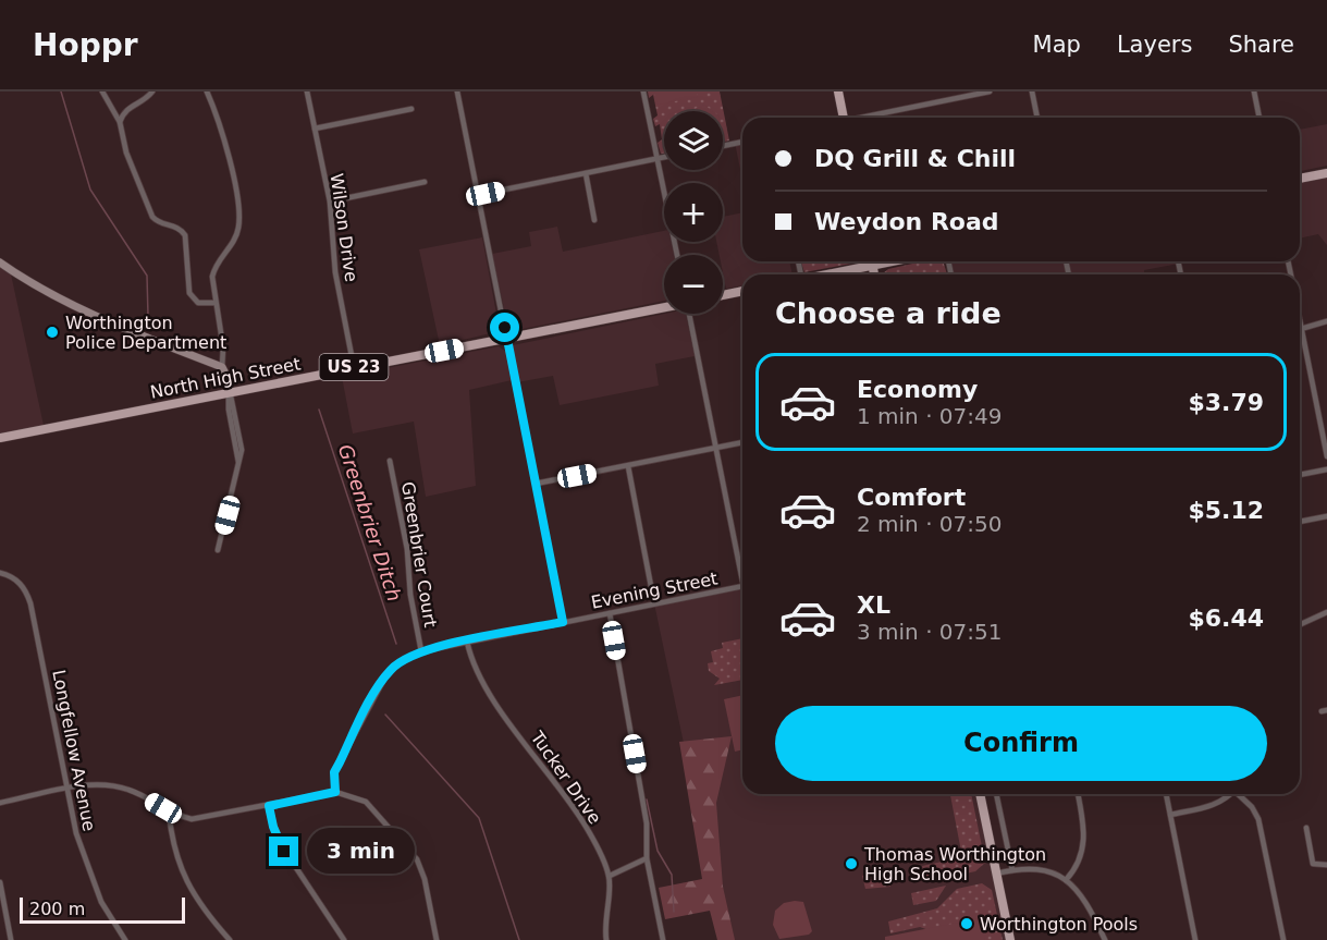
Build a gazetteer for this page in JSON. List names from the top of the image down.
{
  "streets": {
    "main road": ["US 23", "North High Street"],
    "street": [
      "Wilson Drive",
      "Greenbrier Court",
      "Evening Street",
      "Longfellow Avenue",
      "Tucker Drive"
    ]
  },
  "crossings": [
    ["Wilson Drive", "North High Street"],
    ["Greenbrier Court", "Evening Street"],
    ["Evening Street", "Tucker Drive"]
  ],
  "water": ["Greenbrier Ditch"],
  "places": ["Worthington Police Department", "Thomas Worthington High School", "Worthington Pools"],
  "scale_bar": "200 m",
  "page": {
    "header": "Hoppr",
    "nav": ["Map", "Layers", "Share"],
    "map_buttons": ["+", "−"],
    "banner": ["DQ Grill & Chill", "Weydon Road"],
    "heading": "Choose a ride",
    "list": [
      {
        "name": "Economy",
        "note": "1 min · 07:49",
        "value": "$3.79"
      },
      {
        "name": "Comfort",
        "note": "2 min · 07:50",
        "value": "$5.12"
      },
      {
        "name": "XL",
        "note": "3 min · 07:51",
        "value": "$6.44"
      }
    ],
    "buttons": "Confirm",
    "bubble": "3 min",
    "scale": "200 m"
  }
}
